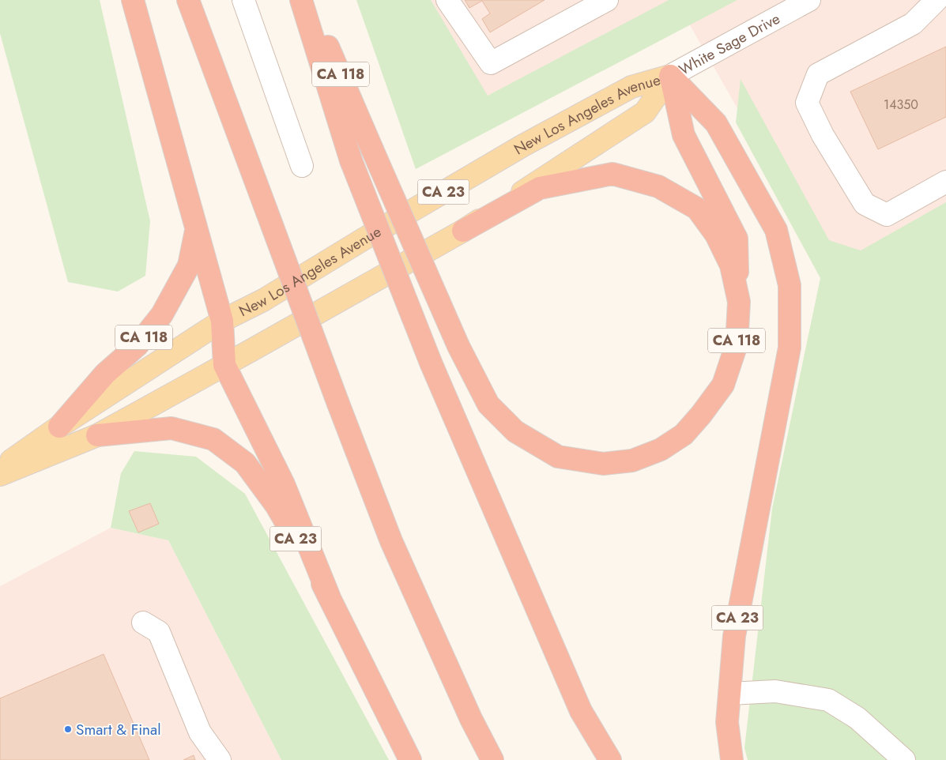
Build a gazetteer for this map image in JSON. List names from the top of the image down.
{
  "streets": {
    "highway": ["CA 118", "CA 23"],
    "main road": ["New Los Angeles Avenue"],
    "street": ["White Sage Drive"]
  },
  "crossings": [
    ["White Sage Drive", "New Los Angeles Avenue"],
    ["White Sage Drive", "CA 23"],
    ["CA 118", "New Los Angeles Avenue"],
    ["New Los Angeles Avenue", "CA 23"]
  ],
  "places": ["Smart & Final"],
  "house_numbers": ["14350"]
}
